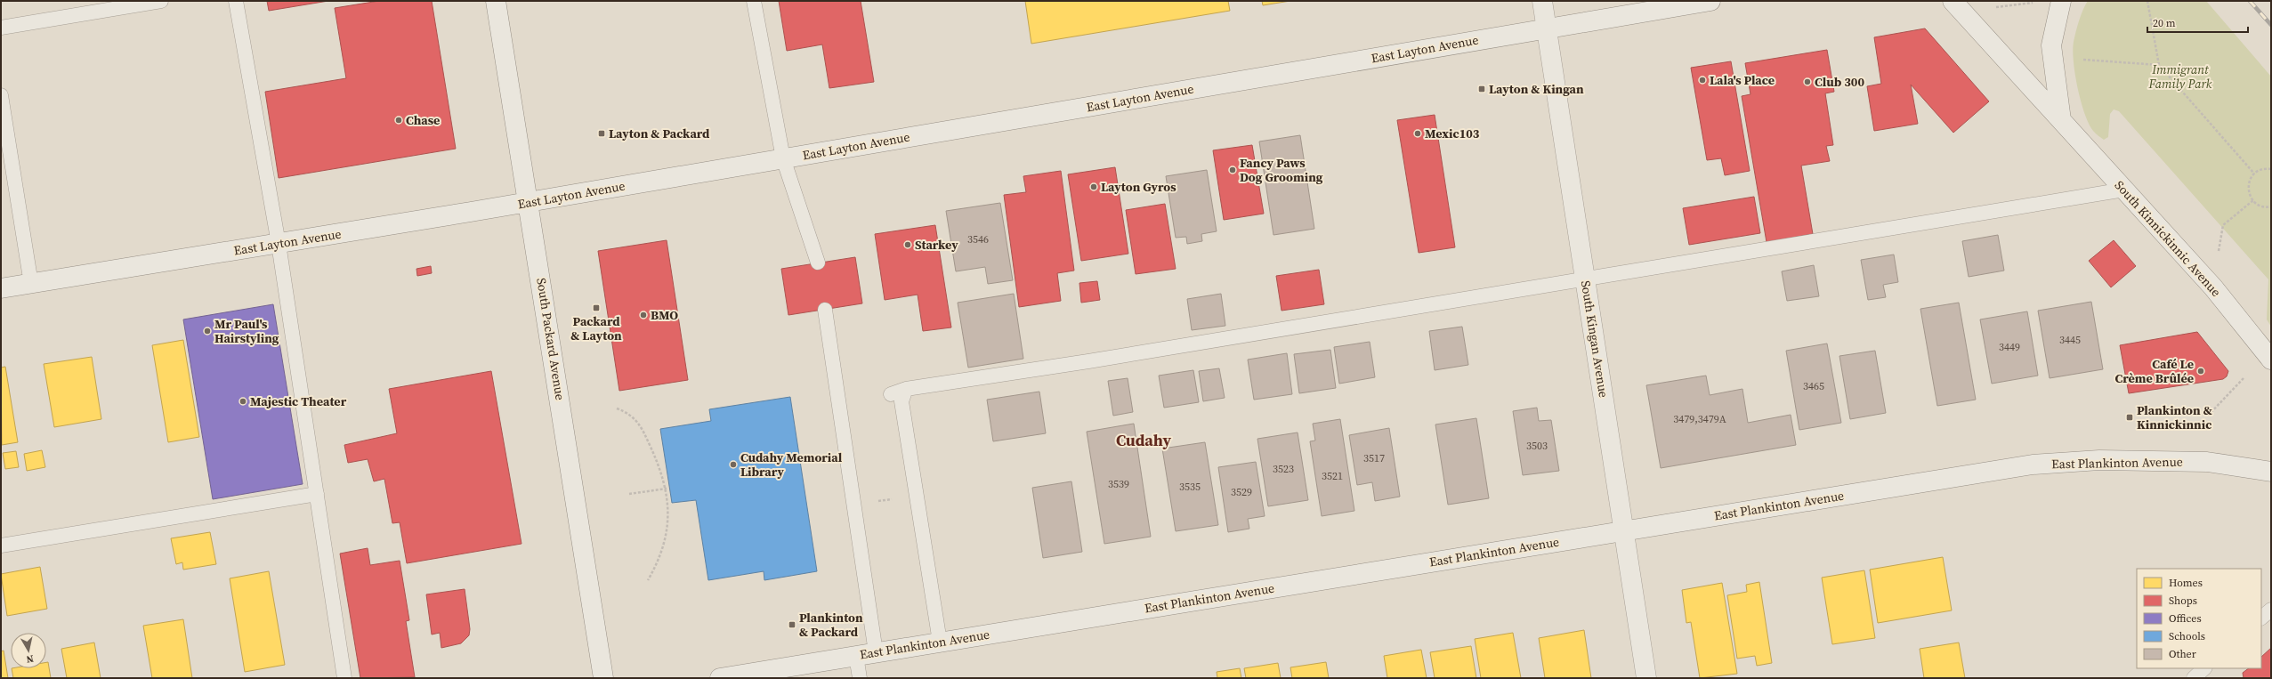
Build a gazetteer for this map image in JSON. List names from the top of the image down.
{
  "streets": {
    "street": [
      "East Layton Avenue",
      "South Kinnickinnic Avenue",
      "South Packard Avenue",
      "South Kingan Avenue",
      "East Plankinton Avenue"
    ]
  },
  "crossings": [
    ["East Layton Avenue", "South Packard Avenue"],
    ["East Layton Avenue", "South Kingan Avenue"],
    ["South Kingan Avenue", "East Plankinton Avenue"]
  ],
  "districts": ["Cudahy"],
  "parks": ["Immigrant Family Park"],
  "places": {
    "other": [
      "Lala's Place",
      "Club 300",
      "Chase",
      "Mexic103",
      "Fancy Paws Dog Grooming",
      "Layton Gyros",
      "Starkey",
      "BMO",
      "Mr Paul's Hairstyling",
      "Café Le Crème Brûlée",
      "Majestic Theater",
      "Cudahy Memorial Library"
    ],
    "transit": [
      "Layton & Kingan",
      "Layton & Packard",
      "Packard & Layton",
      "Plankinton & Kinnickinnic",
      "Plankinton & Packard"
    ]
  },
  "house_numbers": [
    "3546",
    "3445",
    "3449",
    "3465",
    "3479,3479A",
    "3503",
    "3517",
    "3523",
    "3521",
    "3539",
    "3535",
    "3529"
  ],
  "legend": [
    "Homes",
    "Shops",
    "Offices",
    "Schools",
    "Other"
  ],
  "scale_bar": "20 m",
  "north": "bottom"
}
